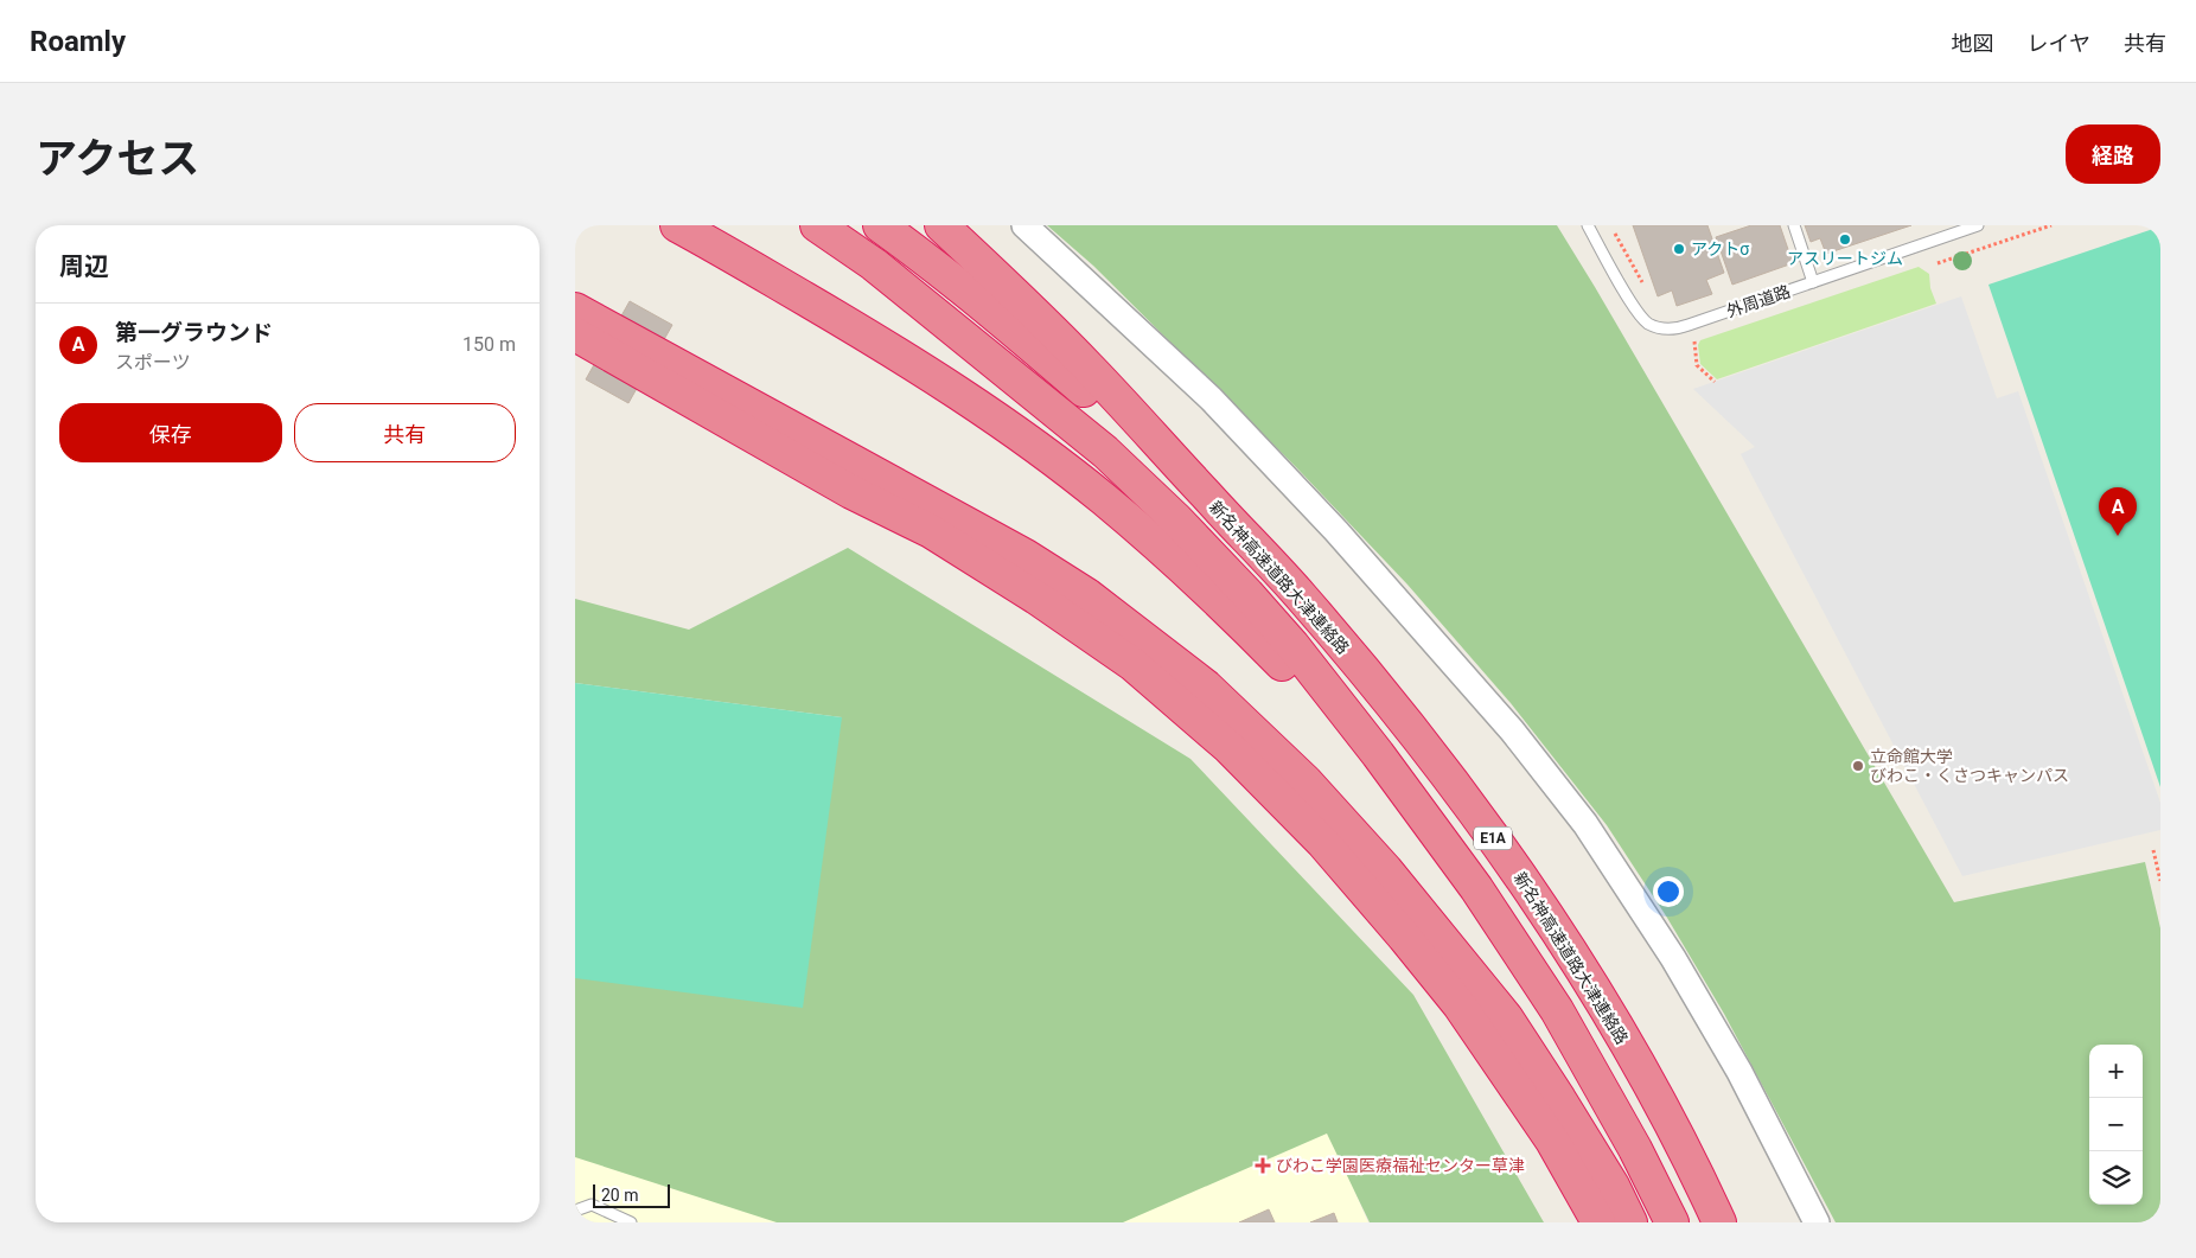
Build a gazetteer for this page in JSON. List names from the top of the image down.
{
  "streets": {
    "highway": ["新名神高速道路大津連絡路", "E1A"],
    "lane": ["外周道路"]
  },
  "places": {
    "other": ["アスリートジム", "アクトσ", "立命館大学 びわこ・くさつキャンパス"],
    "health": ["びわこ学園医療福祉センター草津"]
  },
  "scale_bar": "20 m",
  "page": {
    "header": "Roamly",
    "nav": ["地図", "レイヤ", "共有"],
    "title": "アクセス",
    "buttons": [
      "経路",
      ["保存", "共有"]
    ],
    "heading": "周辺",
    "list": [
      {
        "mark": "A",
        "name": "第一グラウンド",
        "note": "スポーツ",
        "value": "150 m"
      }
    ],
    "pins": "A",
    "map_buttons": ["+", "−"],
    "scale": "20 m"
  }
}
